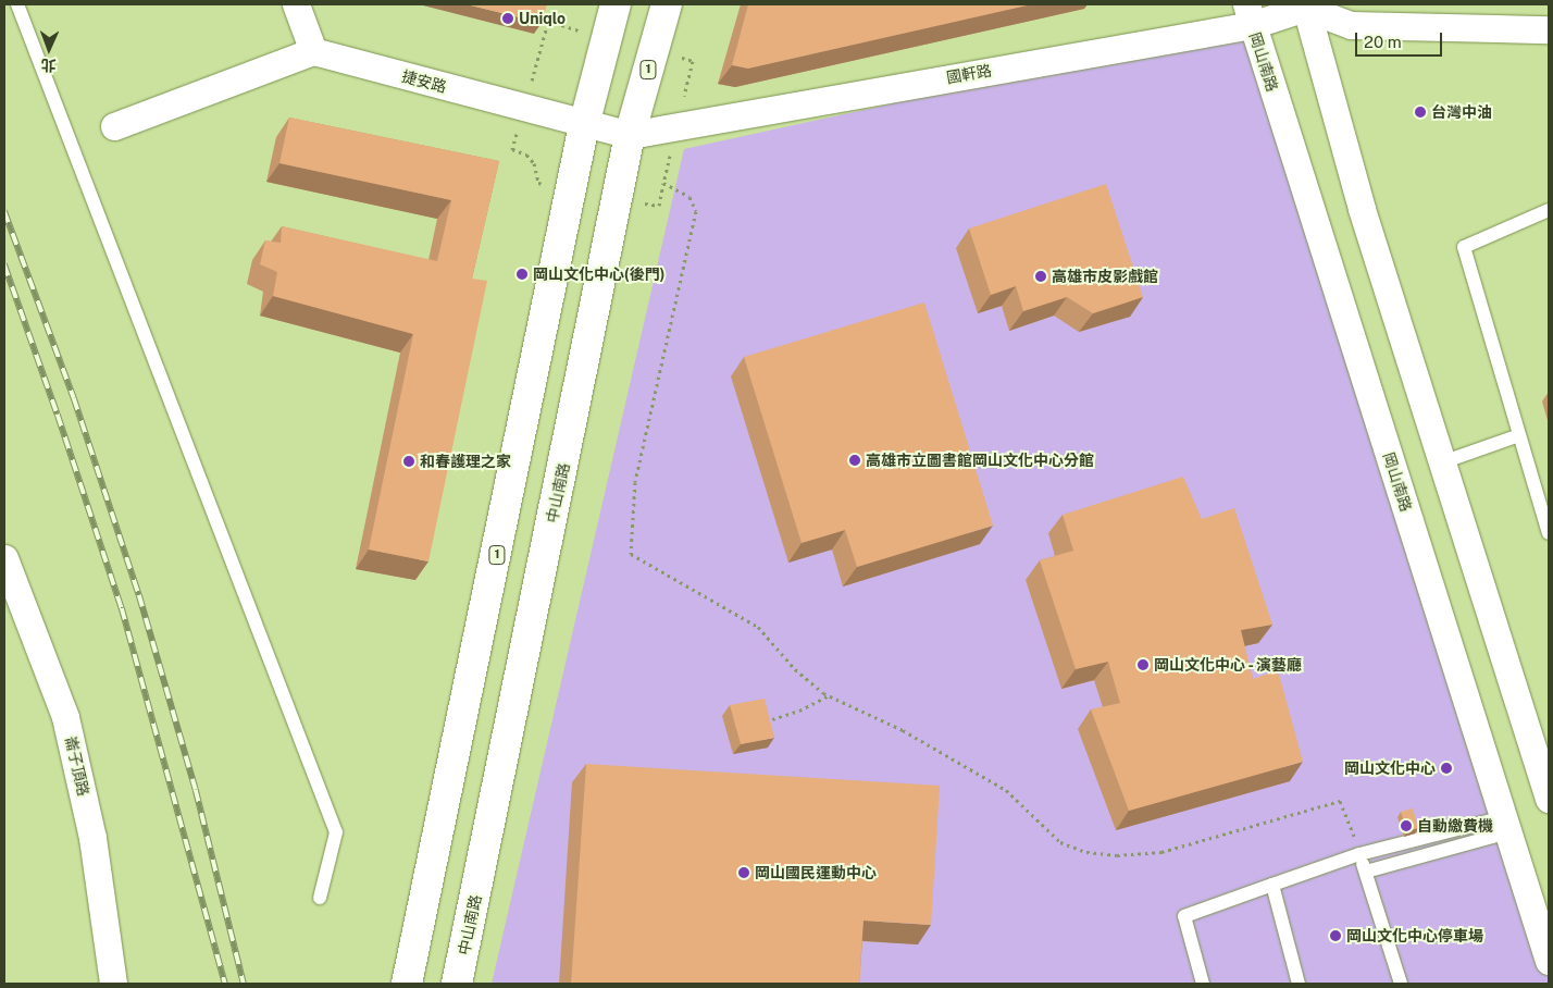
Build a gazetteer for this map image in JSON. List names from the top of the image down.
{
  "streets": {
    "main road": ["1", "中山南路"],
    "street": [
      "岡山南路",
      "國軒路",
      "捷安路",
      "崙子頂路"
    ]
  },
  "crossings": [
    ["岡山南路", "國軒路"],
    ["1", "捷安路"],
    ["國軒路", "捷安路"],
    ["國軒路", "中山南路"],
    ["捷安路", "中山南路"]
  ],
  "places": [
    "Uniqlo",
    "台灣中油",
    "岡山文化中心(後門)",
    "高雄市皮影戲館",
    "高雄市立圖書館岡山文化中心分館",
    "和春護理之家",
    "岡山文化中心 - 演藝廳",
    "岡山文化中心",
    "自動繳費機",
    "岡山國民運動中心",
    "岡山文化中心停車場"
  ],
  "scale_bar": "20 m",
  "north": "bottom"
}
